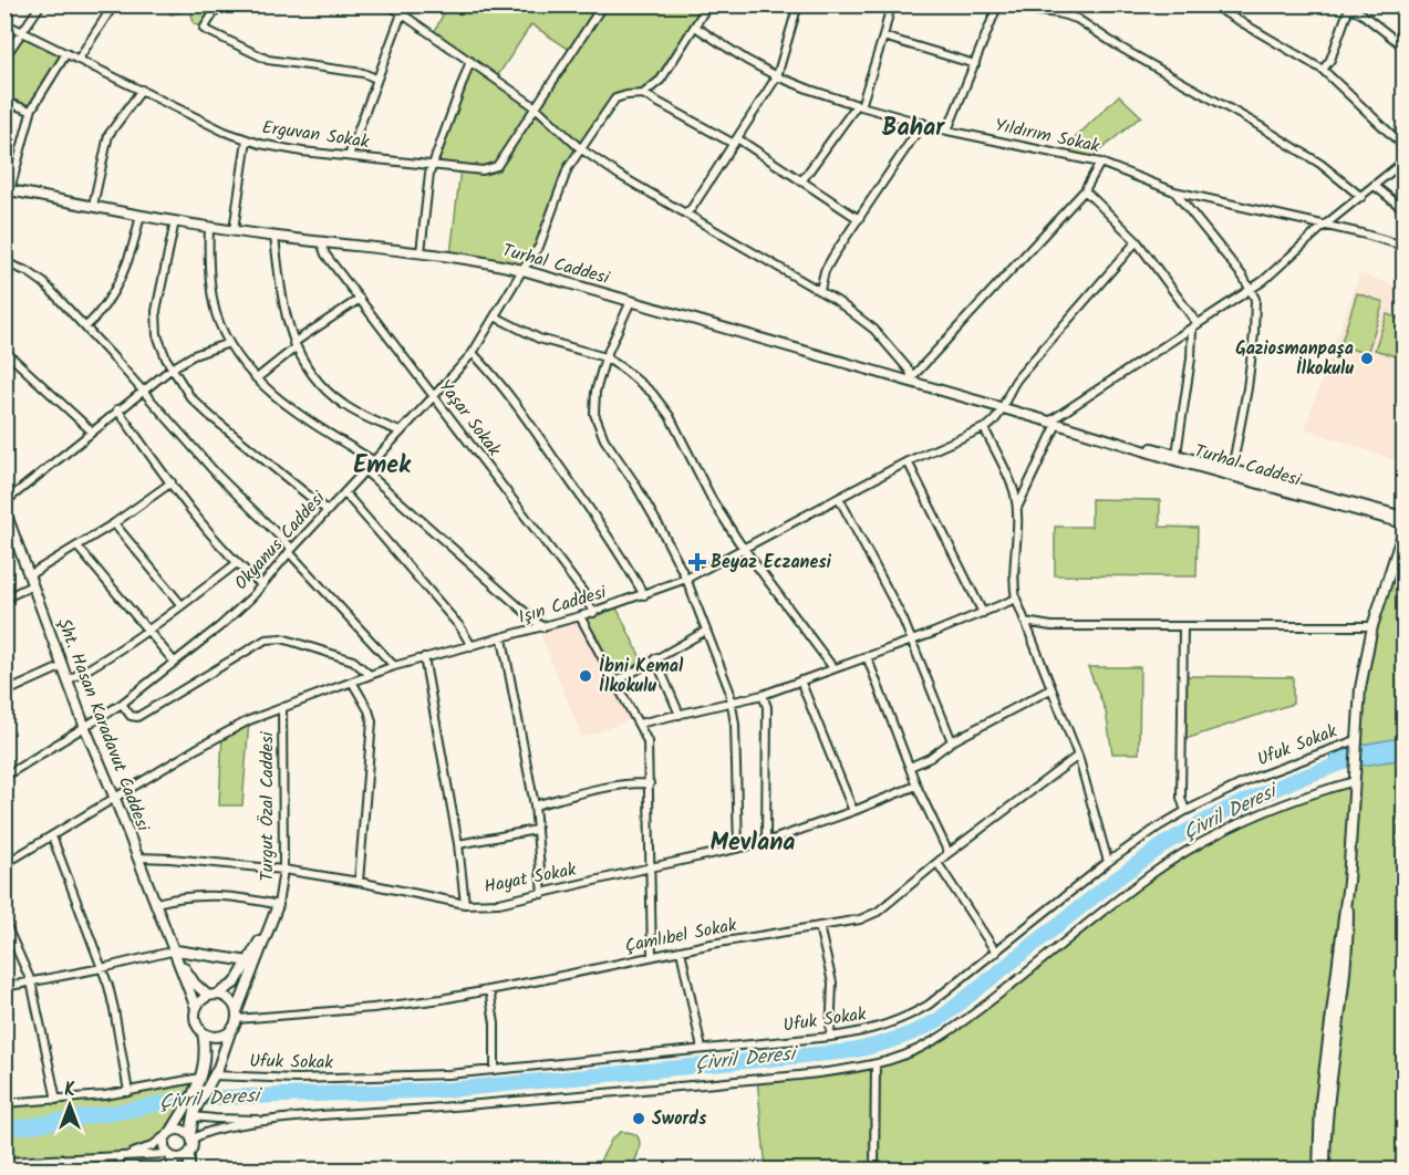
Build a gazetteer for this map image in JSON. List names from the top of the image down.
{
  "streets": {
    "street": [
      "Erguvan Sokak",
      "Yıldırım Sokak",
      "Turhal Caddesi",
      "Yaşar Sokak",
      "Okyanus Caddesi",
      "Işın Caddesi",
      "Şht. Hasan Karadavut Caddesi",
      "Ufuk Sokak",
      "Turgut Özal Caddesi",
      "Hayat Sokak",
      "Çamlıbel Sokak"
    ]
  },
  "crossings": [
    ["Turhal Caddesi", "Yaşar Sokak"],
    ["Turhal Caddesi", "Okyanus Caddesi"],
    ["Turhal Caddesi", "Işın Caddesi"],
    ["Yaşar Sokak", "Okyanus Caddesi"],
    ["Yaşar Sokak", "Işın Caddesi"],
    ["Okyanus Caddesi", "Şht. Hasan Karadavut Caddesi"],
    ["Işın Caddesi", "Şht. Hasan Karadavut Caddesi"],
    ["Işın Caddesi", "Turgut Özal Caddesi"],
    ["Şht. Hasan Karadavut Caddesi", "Hayat Sokak"],
    ["Turgut Özal Caddesi", "Hayat Sokak"],
    ["Turgut Özal Caddesi", "Çamlıbel Sokak"]
  ],
  "districts": ["Bahar", "Emek", "Mevlana"],
  "water": ["Çivril Deresi"],
  "places": {
    "other": ["Gaziosmanpaşa İlkokulu", "İbni Kemal İlkokulu", "Swords"],
    "health": ["Beyaz Eczanesi"]
  },
  "north": "top"
}
